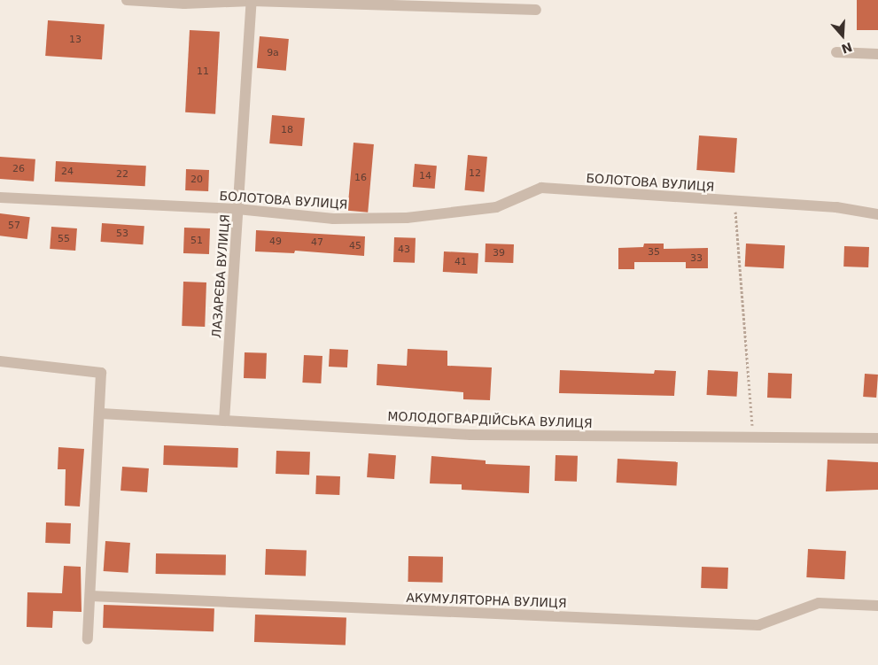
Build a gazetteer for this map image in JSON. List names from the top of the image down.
{
  "streets": {
    "street": [
      "БОЛОТОВА ВУЛИЦЯ",
      "ЛАЗАРЄВА ВУЛИЦЯ",
      "МОЛОДОГВАРДІЙСЬКА ВУЛИЦЯ",
      "АКУМУЛЯТОРНА ВУЛИЦЯ"
    ]
  },
  "crossings": [
    ["БОЛОТОВА ВУЛИЦЯ", "ЛАЗАРЄВА ВУЛИЦЯ"],
    ["ЛАЗАРЄВА ВУЛИЦЯ", "МОЛОДОГВАРДІЙСЬКА ВУЛИЦЯ"]
  ],
  "house_numbers": [
    "13",
    "9а",
    "11",
    "18",
    "26",
    "24",
    "12",
    "22",
    "14",
    "16",
    "20",
    "57",
    "53",
    "55",
    "51",
    "49",
    "47",
    "45",
    "43",
    "35",
    "39",
    "33",
    "41"
  ],
  "north": "bottom"
}
